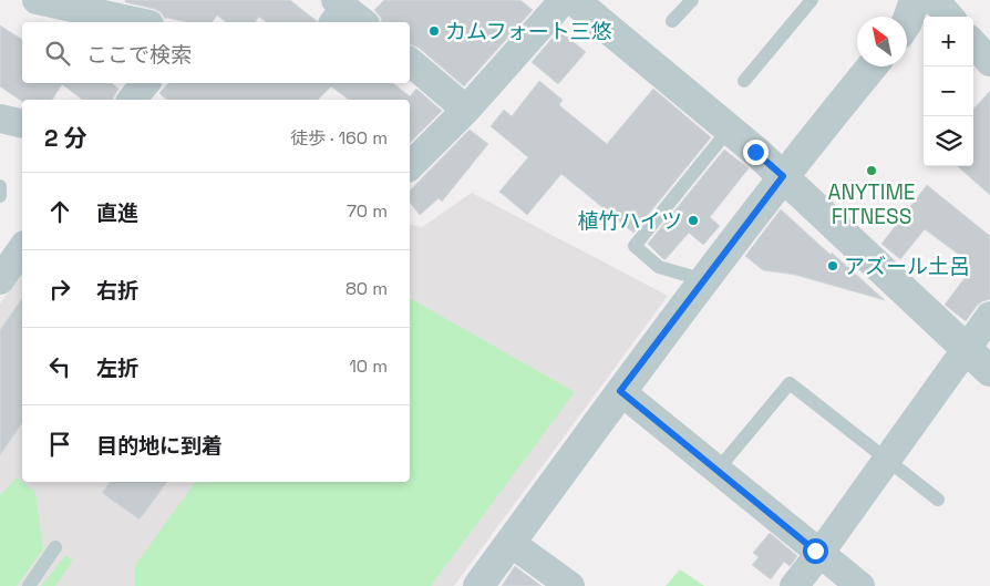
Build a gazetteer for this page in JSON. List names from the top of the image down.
{
  "places": [
    "カムフォート三悠",
    "ANYTIME FITNESS",
    "植竹ハイツ",
    "アズール土呂"
  ],
  "north": "top left",
  "page": {
    "map_buttons": ["+", "−"],
    "search": "ここで検索",
    "heading": ["2 分", "徒歩 · 160 m"],
    "list": [
      ["直進", "70 m"],
      ["右折", "80 m"],
      ["左折", "10 m"],
      "目的地に到着"
    ]
  }
}
